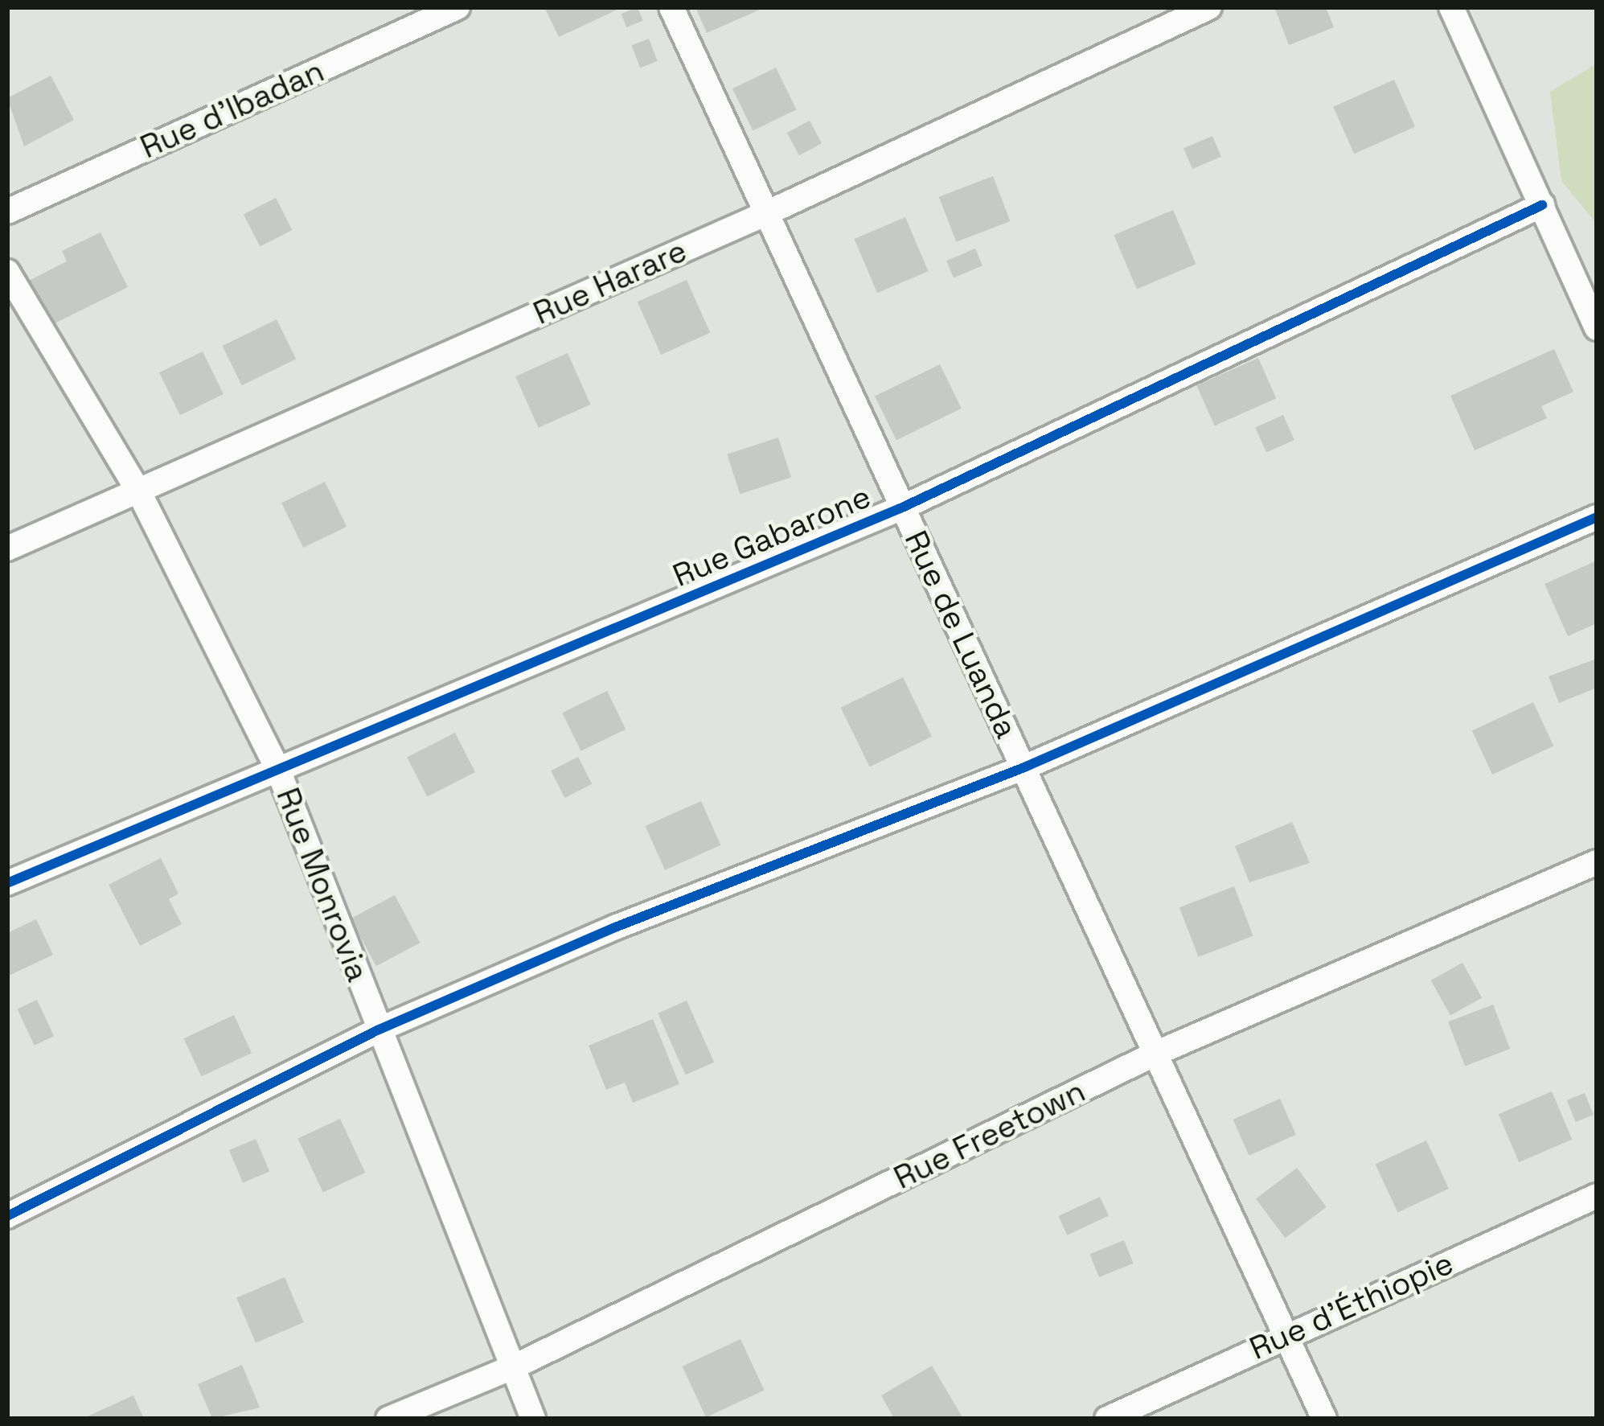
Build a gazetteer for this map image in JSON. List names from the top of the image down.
{
  "streets": {
    "street": [
      "Rue d'Ibadan",
      "Rue Harare",
      "Rue Gabarone",
      "Rue de Luanda",
      "Rue Monrovia",
      "Rue Freetown",
      "Rue d'Éthiopie"
    ]
  },
  "crossings": [
    ["Rue Harare", "Rue de Luanda"],
    ["Rue Harare", "Rue Monrovia"],
    ["Rue Gabarone", "Rue de Luanda"],
    ["Rue Gabarone", "Rue Monrovia"],
    ["Rue de Luanda", "Rue Freetown"],
    ["Rue de Luanda", "Rue d'Éthiopie"],
    ["Rue Monrovia", "Rue Freetown"]
  ]
}
